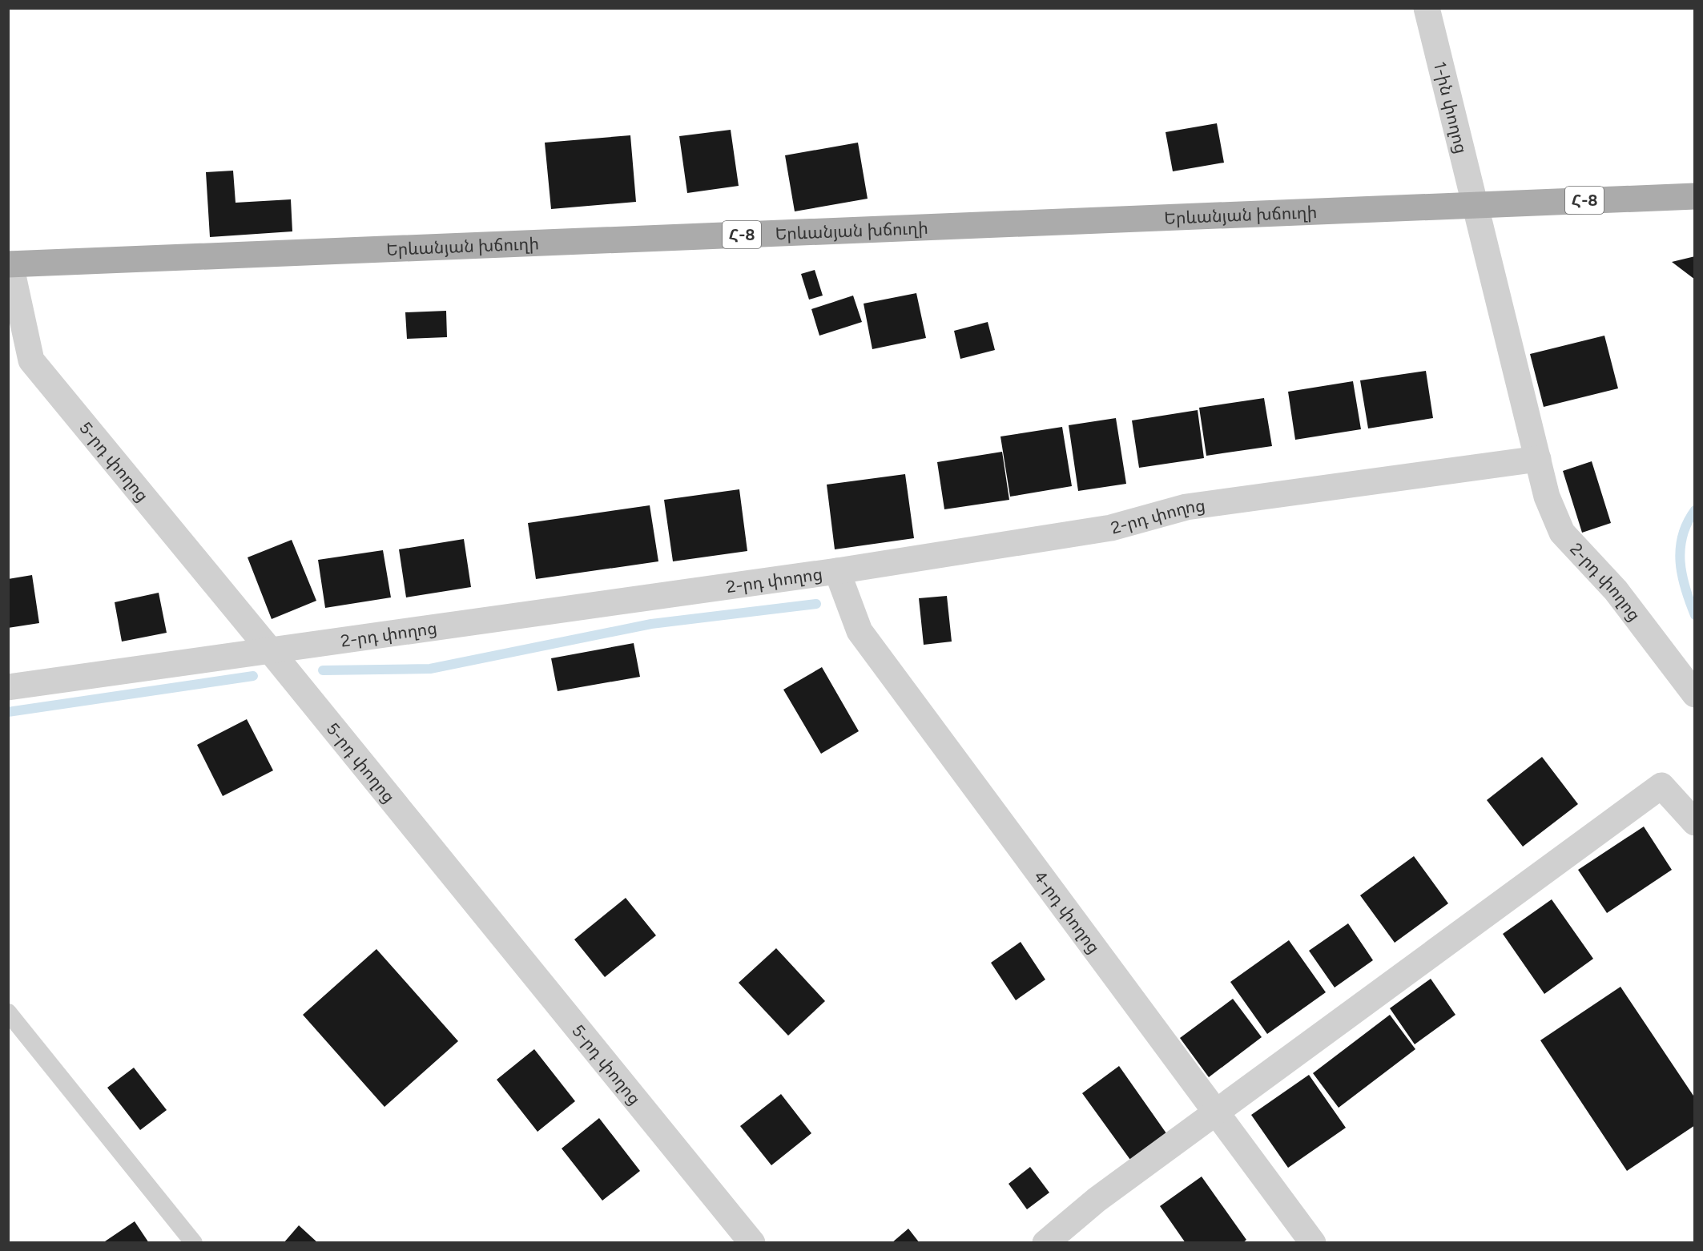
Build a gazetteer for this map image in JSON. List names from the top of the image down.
{
  "streets": {
    "main road": ["Հ-8", "Երևանյան խճուղի"],
    "street": [
      "1-ին փողոց",
      "5-րդ փողոց",
      "2-րդ փողոց",
      "4-րդ փողոց"
    ]
  },
  "crossings": [
    ["1-ին փողոց", "Երևանյան խճուղի"],
    ["1-ին փողոց", "2-րդ փողոց"],
    ["Երևանյան խճուղի", "5-րդ փողոց"],
    ["Երևանյան խճուղի", "2-րդ փողոց"],
    ["5-րդ փողոց", "2-րդ փողոց"],
    ["2-րդ փողոց", "4-րդ փողոց"]
  ]
}
